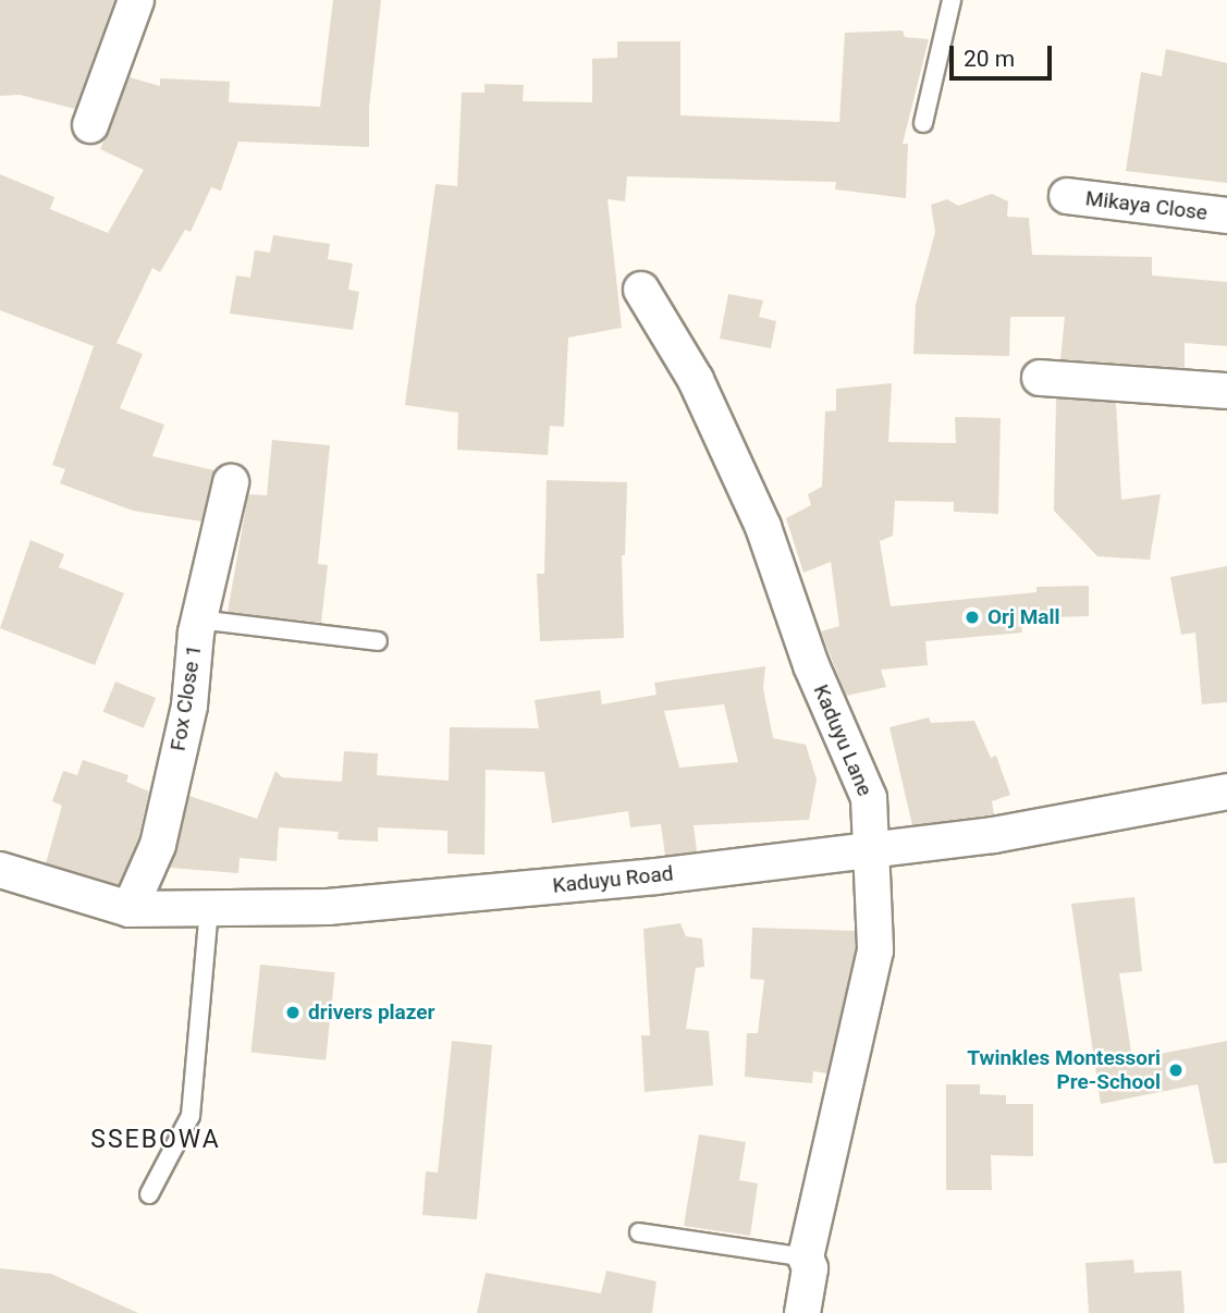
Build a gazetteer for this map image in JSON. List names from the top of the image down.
{
  "streets": {
    "street": [
      "Mikaya Close",
      "Fox Close 1",
      "Kaduyu Lane",
      "Kaduyu Road"
    ]
  },
  "crossings": [
    ["Fox Close 1", "Kaduyu Road"],
    ["Kaduyu Lane", "Kaduyu Road"]
  ],
  "districts": ["SSEBOWA"],
  "places": ["Orj Mall", "drivers plazer", "Twinkles Montessori Pre-School"],
  "scale_bar": "20 m"
}
